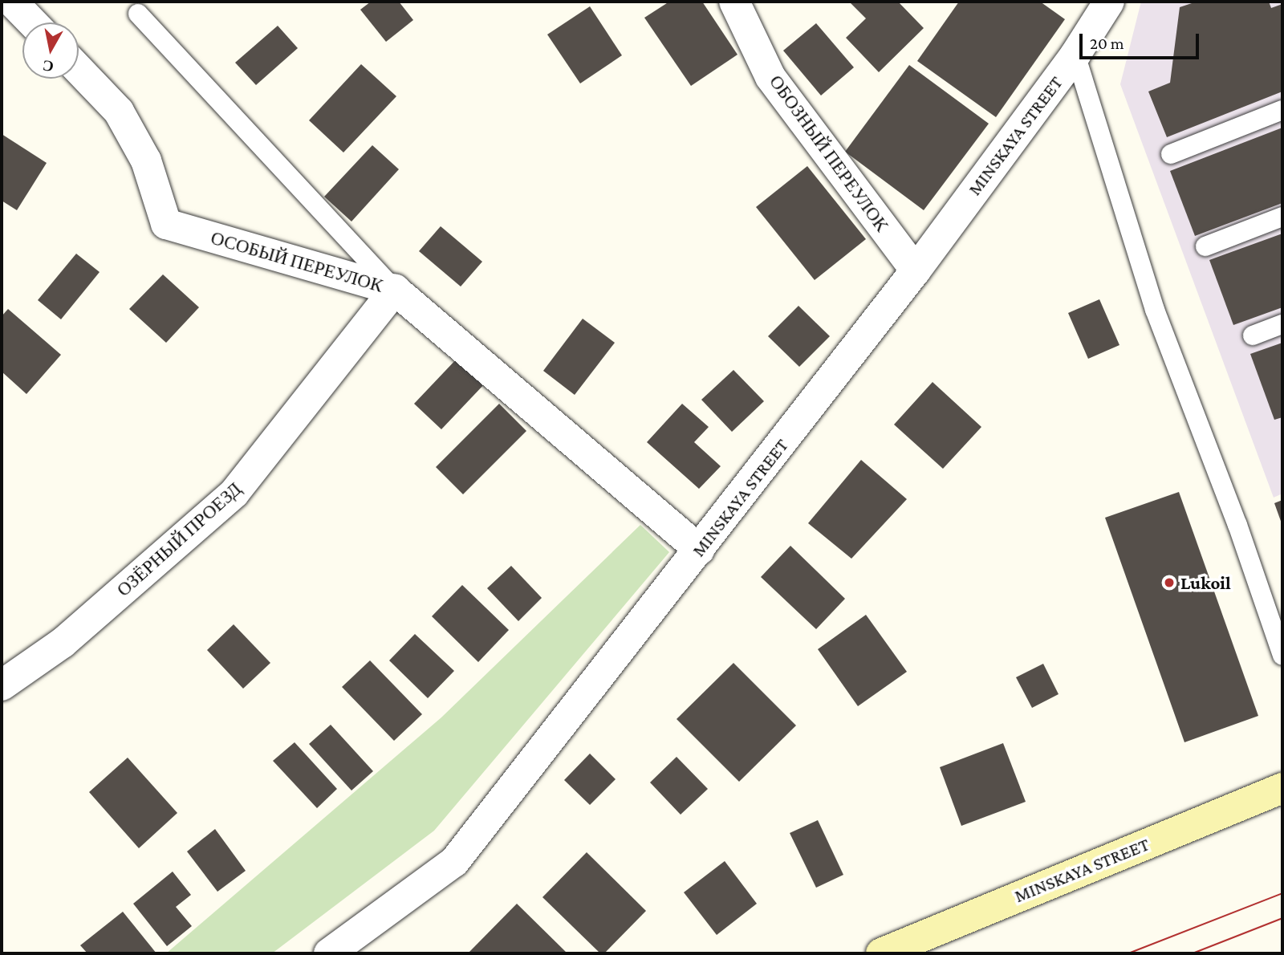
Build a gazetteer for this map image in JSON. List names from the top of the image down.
{
  "streets": {
    "main road": ["MINSKAYA STREET"],
    "street": ["ОБОЗНЫЙ ПЕРЕУЛОК", "ОСОБЫЙ ПЕРЕУЛОК", "ОЗЁРНЫЙ ПРОЕЗД"]
  },
  "crossings": [
    ["MINSKAYA STREET", "ОБОЗНЫЙ ПЕРЕУЛОК"],
    ["MINSKAYA STREET", "ОСОБЫЙ ПЕРЕУЛОК"],
    ["ОСОБЫЙ ПЕРЕУЛОК", "ОЗЁРНЫЙ ПРОЕЗД"]
  ],
  "places": ["Lukoil"],
  "scale_bar": "20 m",
  "north": "bottom"
}
